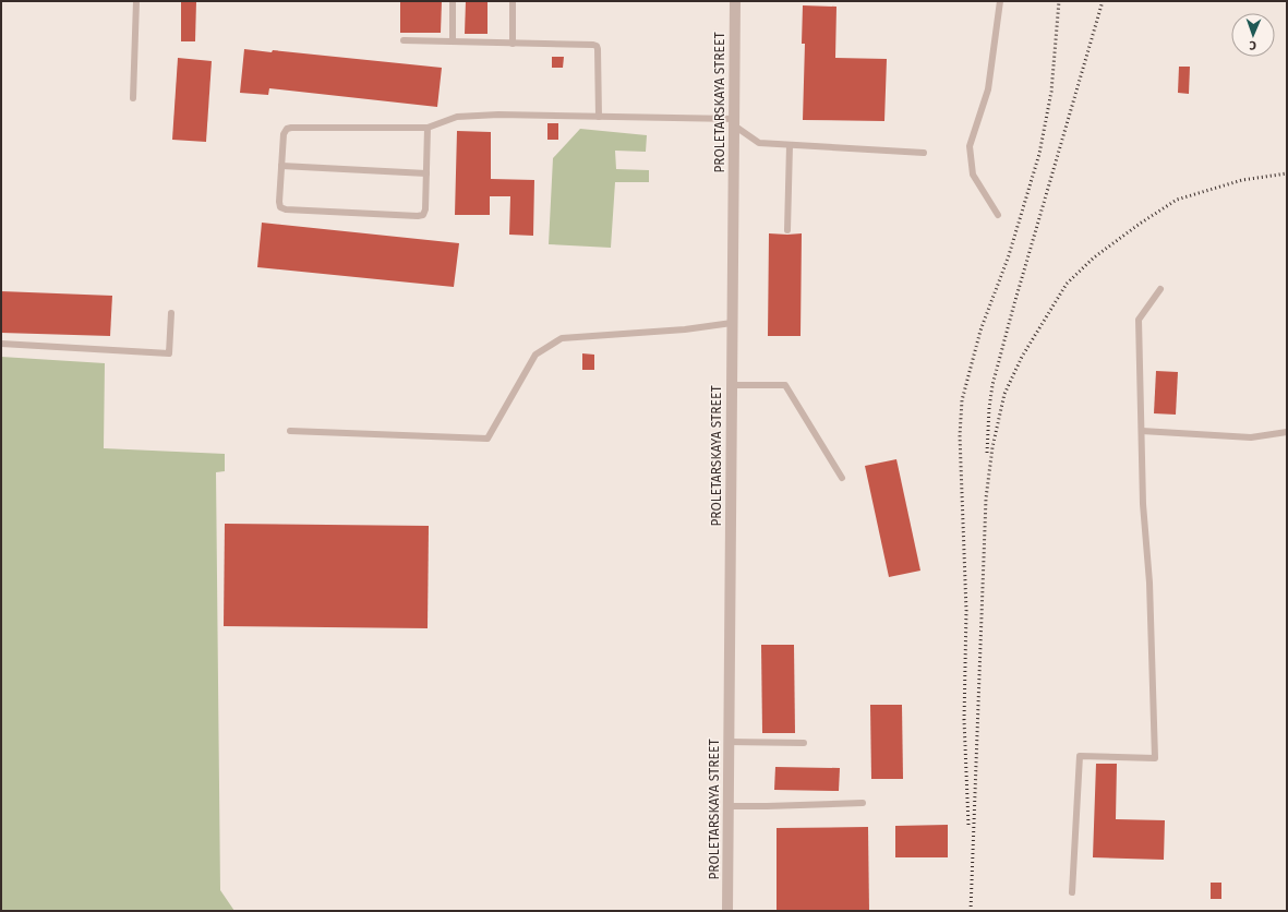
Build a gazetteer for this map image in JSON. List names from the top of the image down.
{
  "streets": {
    "street": ["PROLETARSKAYA STREET"]
  },
  "north": "bottom"
}
